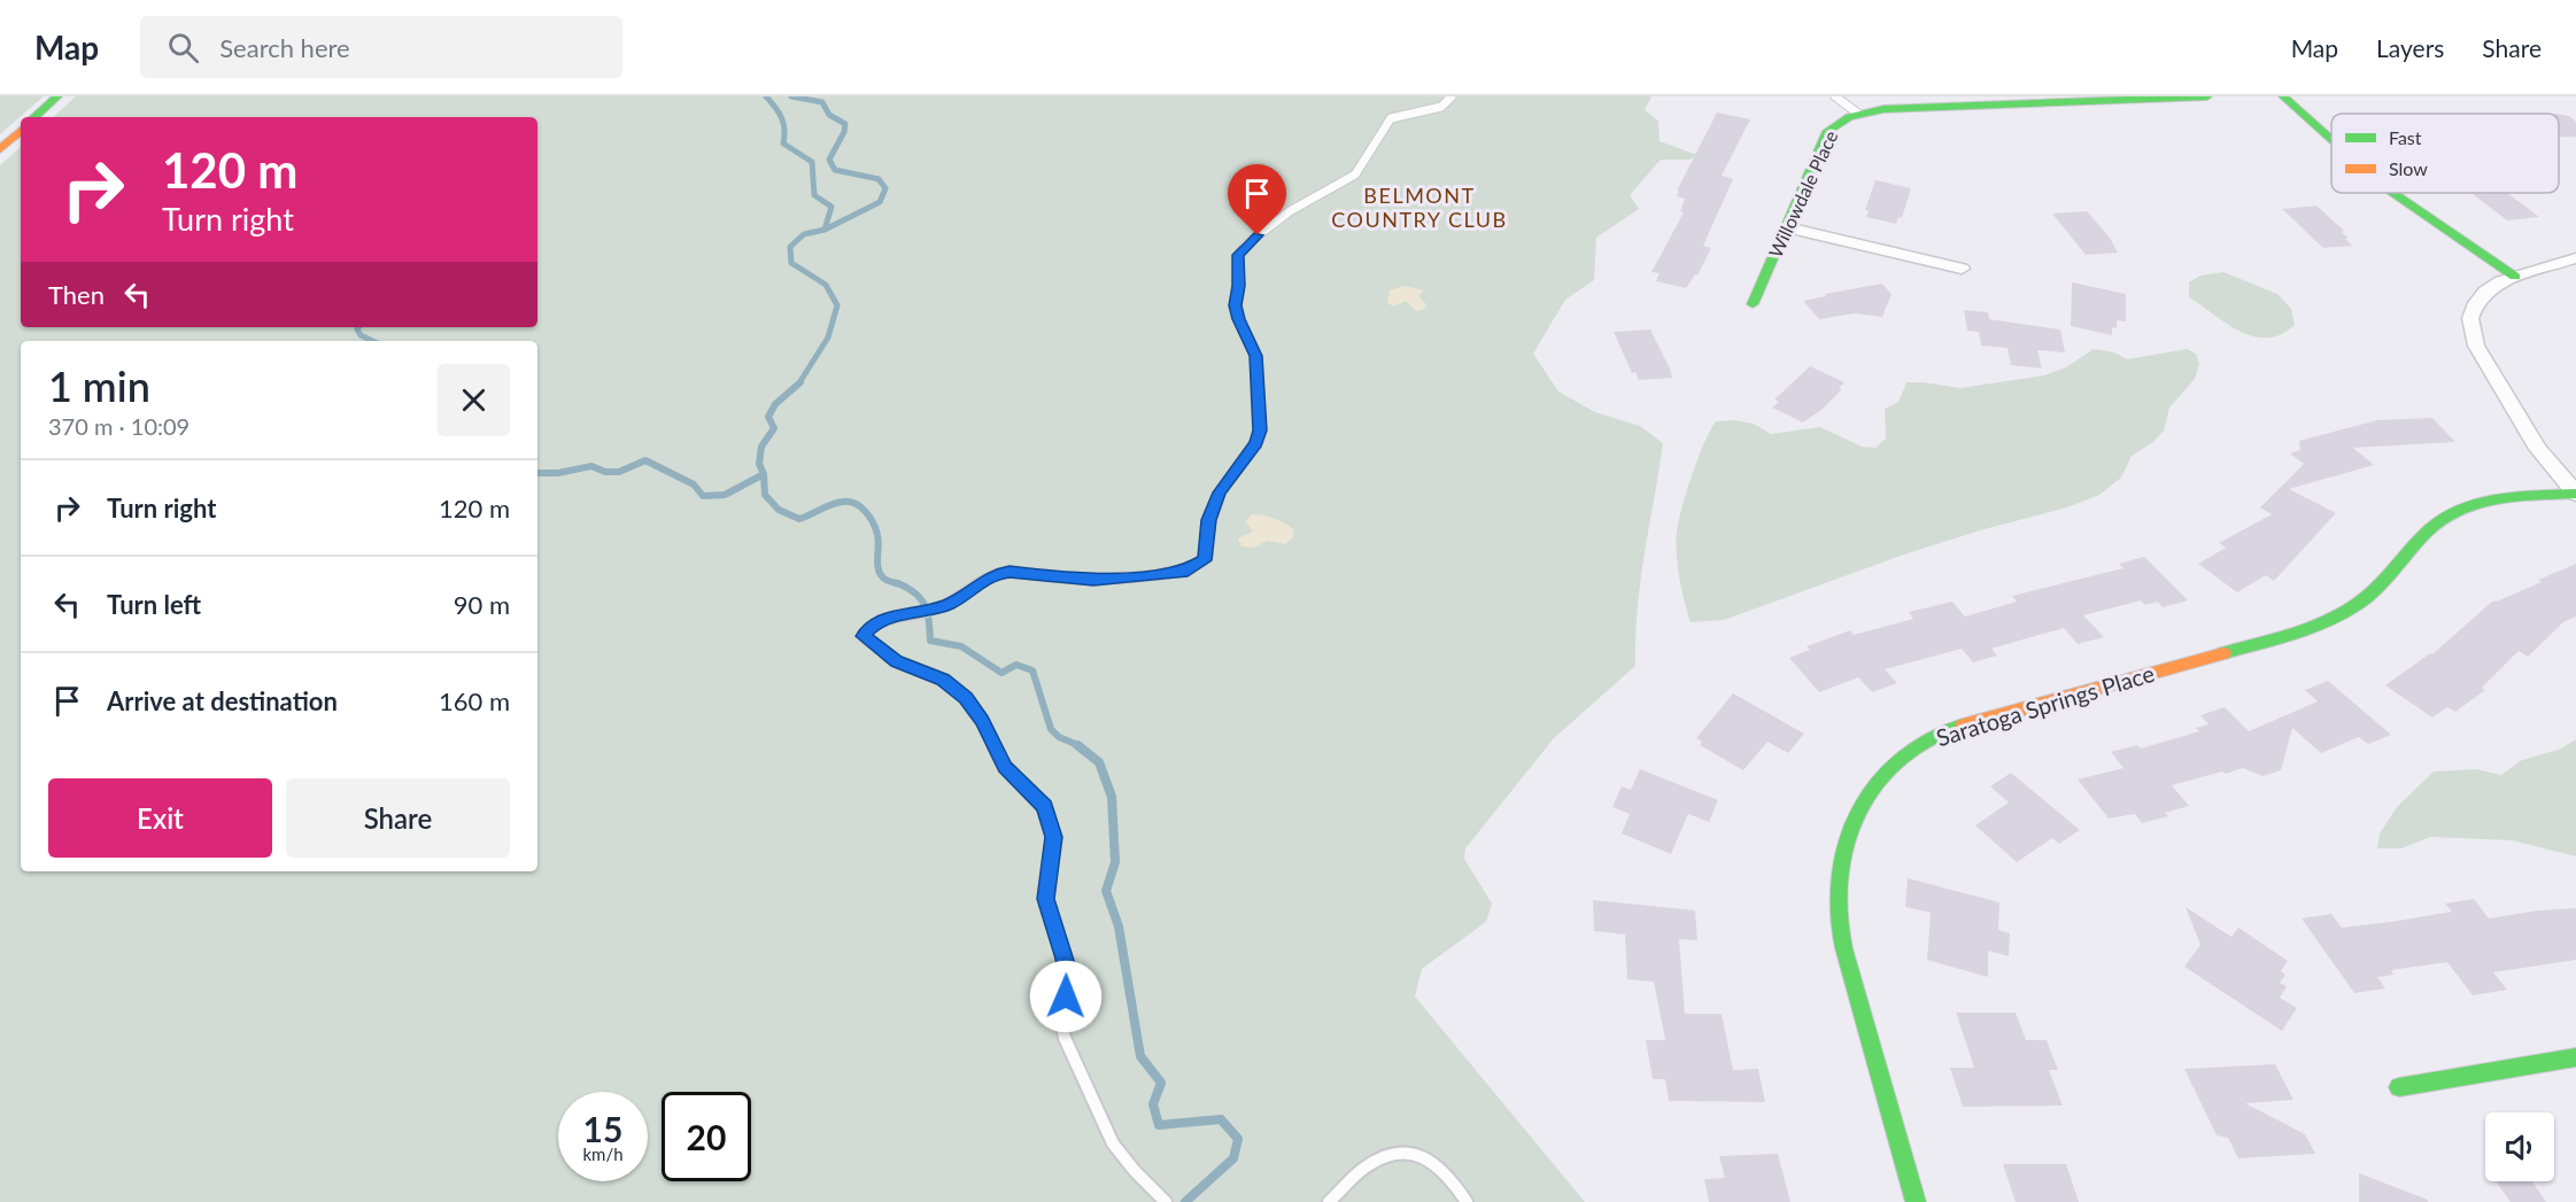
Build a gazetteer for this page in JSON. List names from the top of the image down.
{
  "streets": {
    "main road": ["Willowdale Place", "Saratoga Springs Place"]
  },
  "districts": ["BELMONT COUNTRY CLUB"],
  "legend": ["Fast", "Slow"],
  "page": {
    "header": "Map",
    "search": "Search here",
    "nav": ["Map", "Layers", "Share"],
    "turn": ["120 m", "Turn right"],
    "then": "Then",
    "heading": ["1 min", "370 m · 10:09"],
    "list": [
      {
        "name": "Turn right",
        "value": "120 m"
      },
      {
        "name": "Turn left",
        "value": "90 m"
      },
      {
        "name": "Arrive at destination",
        "value": "160 m"
      }
    ],
    "buttons": ["Exit", "Share"],
    "speed": "15 km/h",
    "limit": "20"
  }
}
